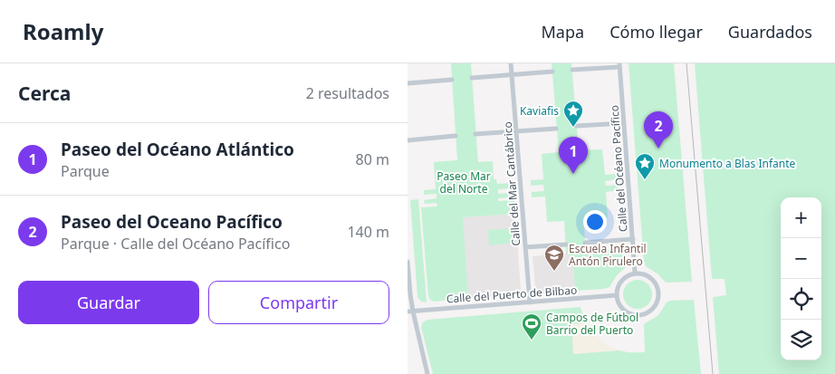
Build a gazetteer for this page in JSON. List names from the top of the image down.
{
  "streets": {
    "street": ["Calle del Océano Pacífico", "Calle del Mar Cantábrico", "Calle del Puerto de Bilbao"]
  },
  "crossings": [
    ["Calle del Océano Pacífico", "Calle del Puerto de Bilbao"],
    ["Calle del Mar Cantábrico", "Calle del Puerto de Bilbao"]
  ],
  "parks": ["Paseo Mar del Norte"],
  "places": {
    "place": ["Kaviafis", "Monumento a Blas Infante"],
    "school or university": ["Escuela Infantil Antón Pirulero"],
    "sports": ["Campos de Fútbol Barrio del Puerto"]
  },
  "page": {
    "header": "Roamly",
    "nav": ["Mapa", "Cómo llegar", "Guardados"],
    "heading": ["Cerca", "2 resultados"],
    "pins": ["2", "1"],
    "list": [
      {
        "mark": "1",
        "name": "Paseo del Océano Atlántico",
        "note": "Parque",
        "value": "80 m"
      },
      {
        "mark": "2",
        "name": "Paseo del Oceano Pacífico",
        "note": "Parque · Calle del Océano Pacífico",
        "value": "140 m"
      }
    ],
    "map_buttons": ["+", "−"],
    "buttons": ["Guardar", "Compartir"]
  }
}
